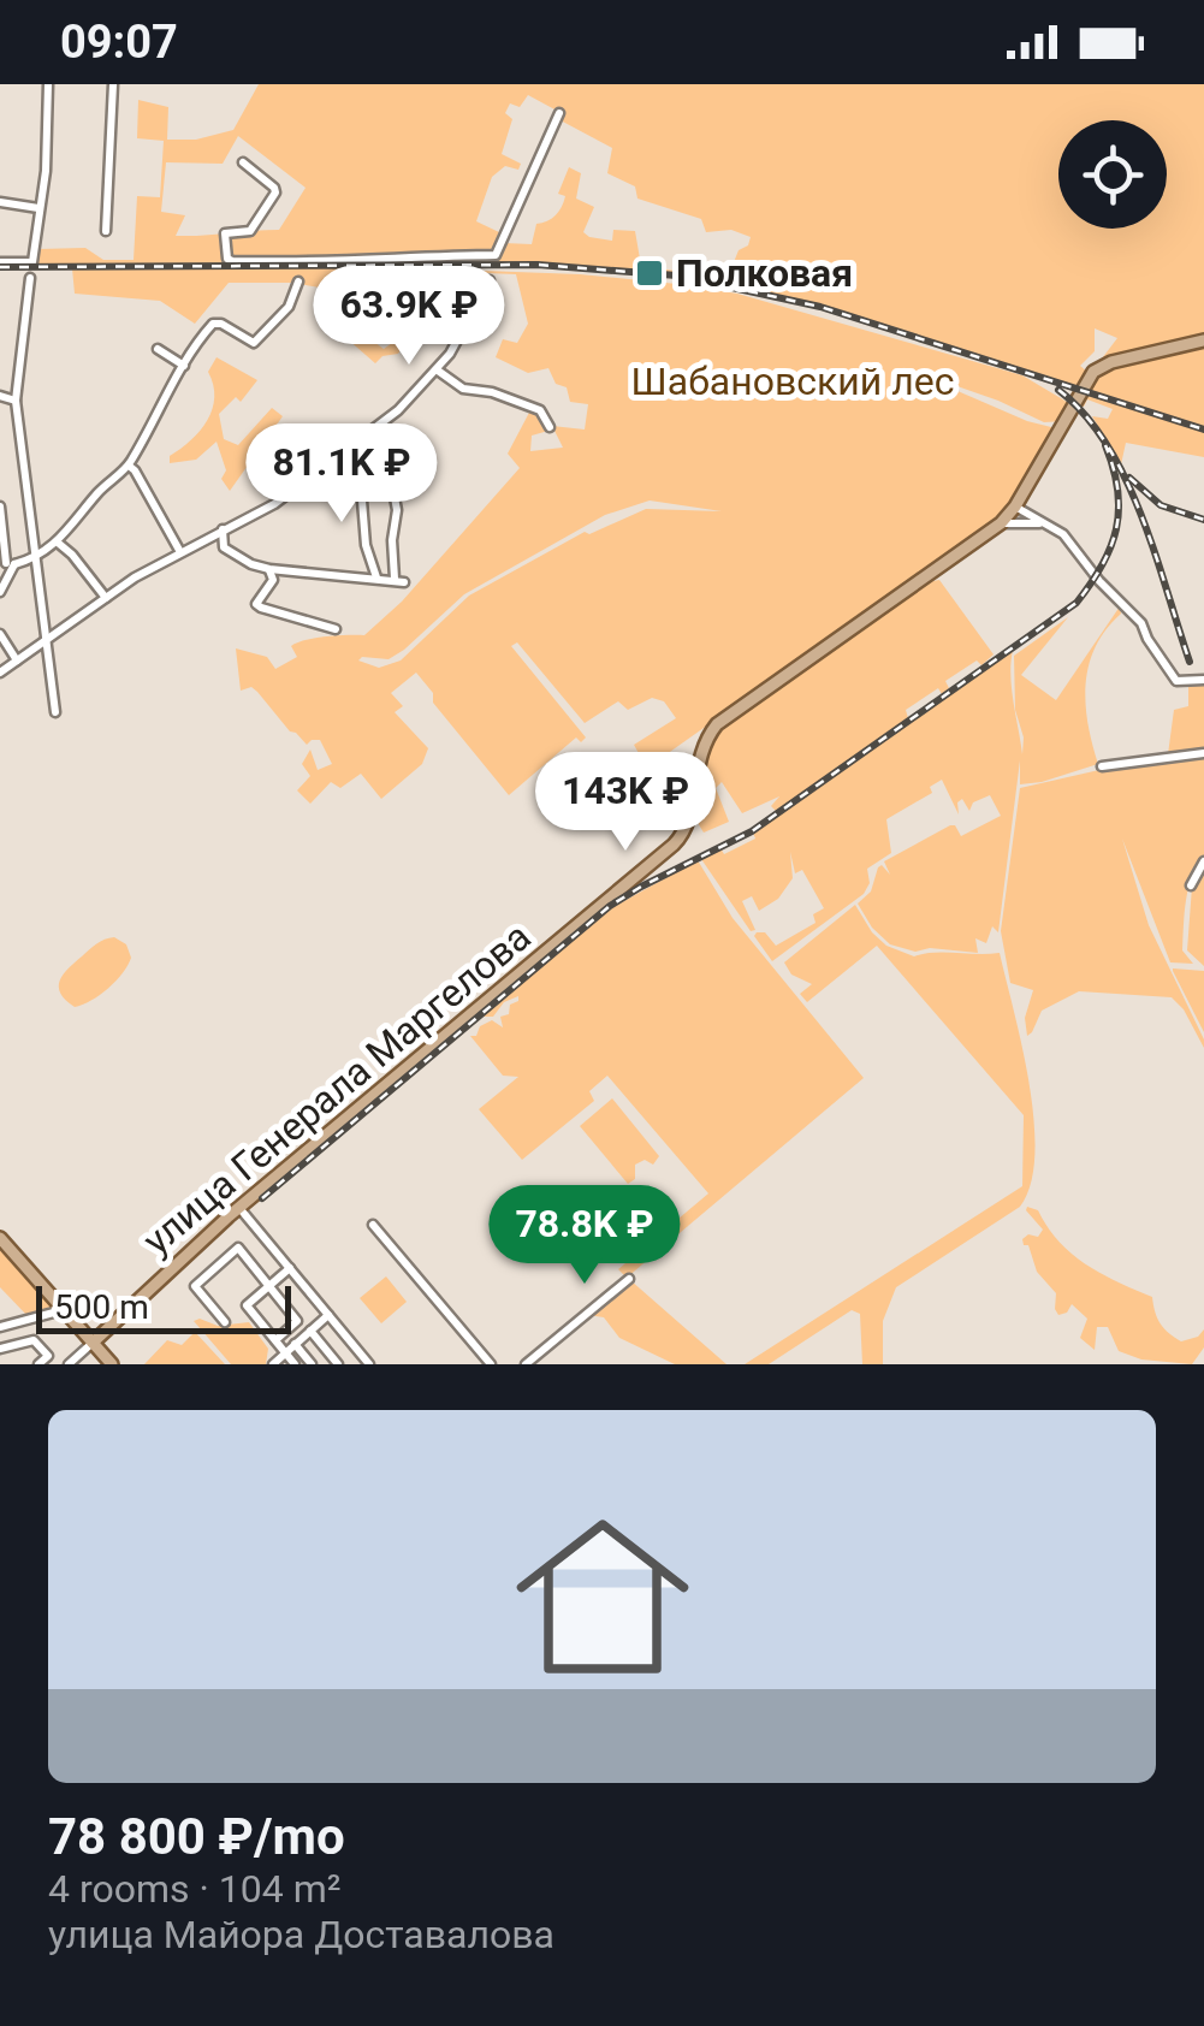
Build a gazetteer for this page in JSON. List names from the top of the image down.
{
  "streets": {
    "main road": ["улица Генерала Маргелова"]
  },
  "parks": ["Шабановский лес"],
  "places": {
    "transit": ["Полковая"]
  },
  "scale_bar": "500 m",
  "page": {
    "status": "09:07",
    "price": [
      "63.9K ₽",
      "81.1K ₽",
      "143K ₽",
      "78.8K ₽"
    ],
    "scale": "500 m",
    "list": [
      {
        "name": "78 800 ₽/mo",
        "note": "4 rooms · 104 m² · улица Майора Доставалова"
      }
    ]
  }
}
